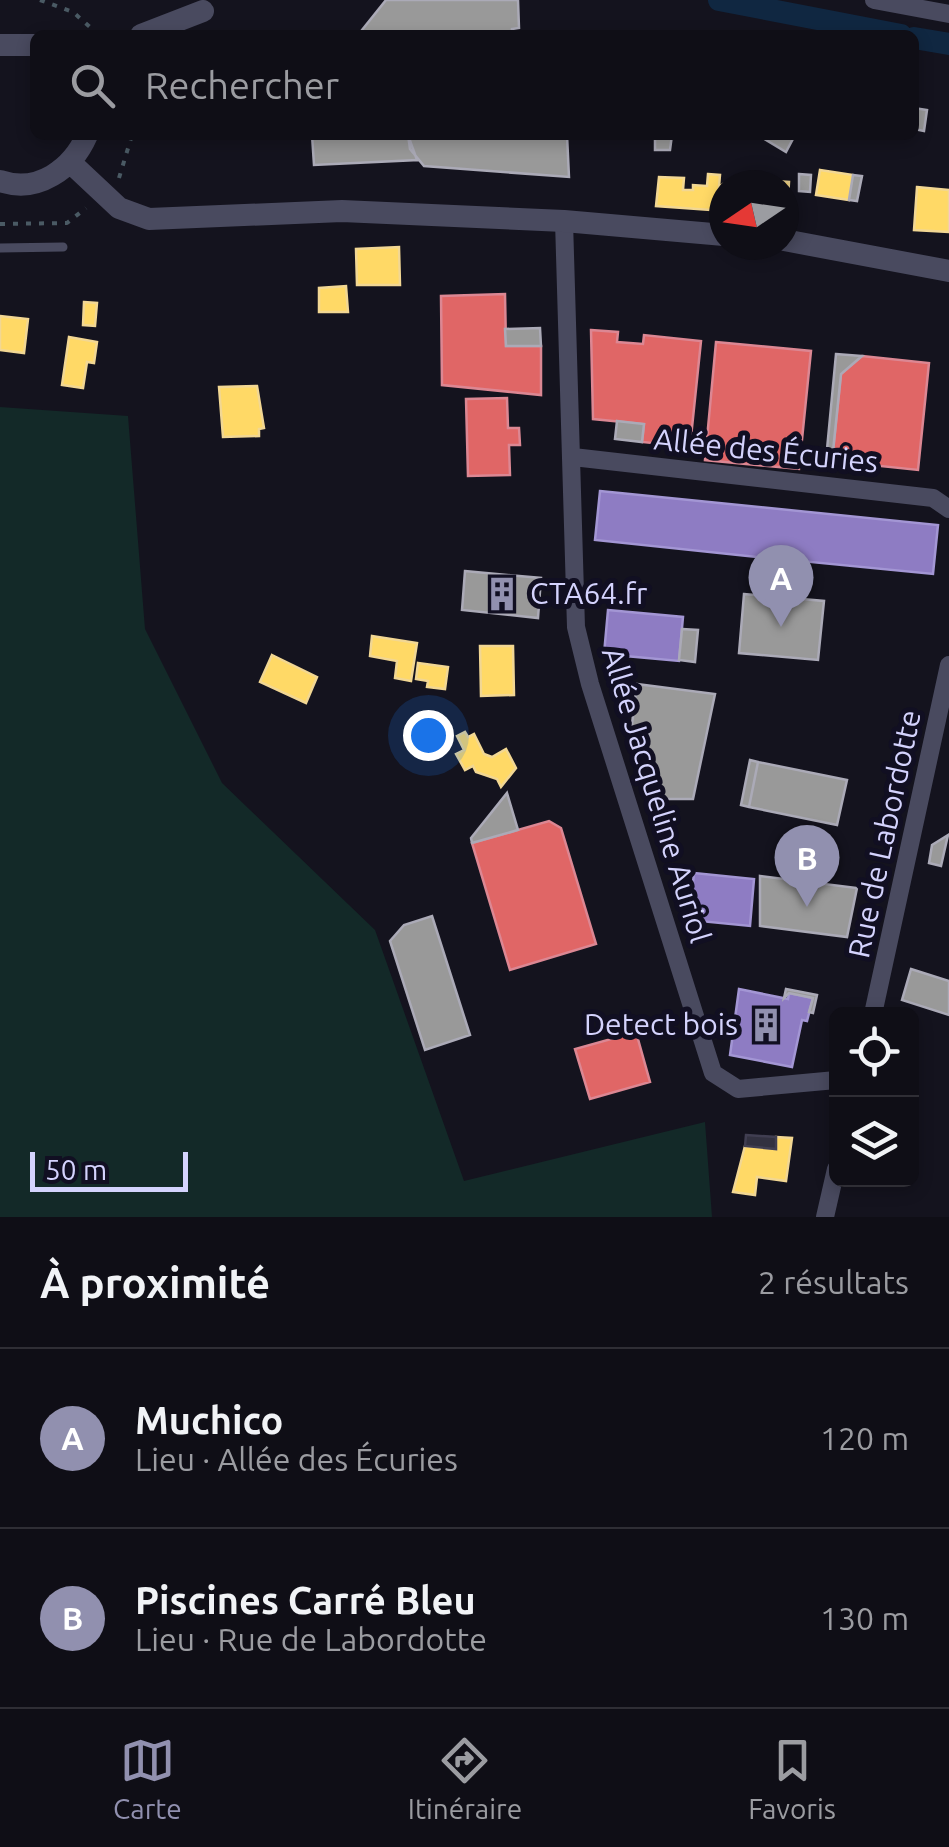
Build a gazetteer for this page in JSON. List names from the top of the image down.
{
  "streets": {
    "street": ["Allée des Écuries", "Allée Jacqueline Auriol", "Rue de Labordotte"]
  },
  "crossings": [
    ["Allée des Écuries", "Allée Jacqueline Auriol"]
  ],
  "places": {
    "building": ["CTA64.fr", "Detect bois"]
  },
  "scale_bar": "50 m",
  "north": "left",
  "page": {
    "search": "Rechercher",
    "pins": ["A", "B"],
    "scale": "50 m",
    "heading": ["À proximité", "2 résultats"],
    "list": [
      {
        "mark": "A",
        "name": "Muchico",
        "note": "Lieu · Allée des Écuries",
        "value": "120 m"
      },
      {
        "mark": "B",
        "name": "Piscines Carré Bleu",
        "note": "Lieu · Rue de Labordotte",
        "value": "130 m"
      }
    ],
    "nav": ["Carte", "Itinéraire", "Favoris"]
  }
}
